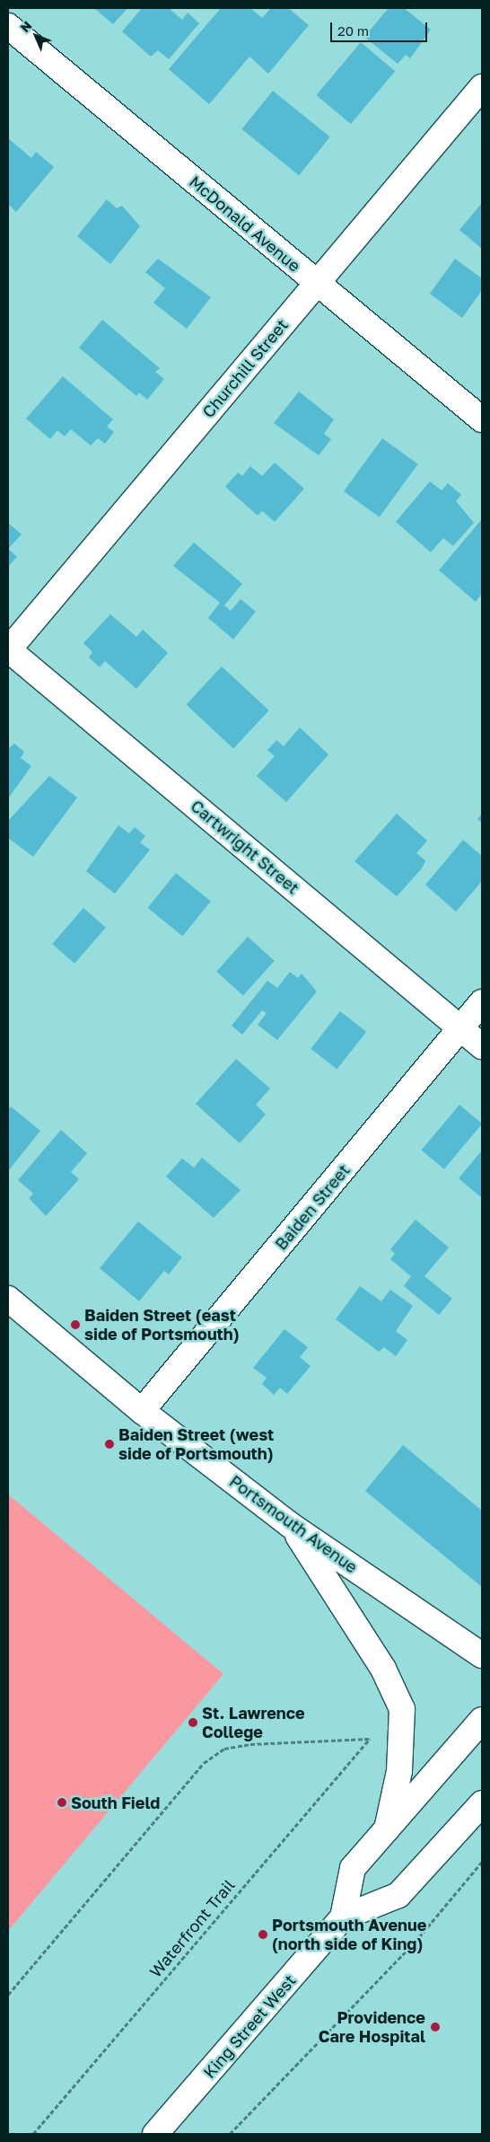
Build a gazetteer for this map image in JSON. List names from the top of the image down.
{
  "streets": {
    "street": [
      "McDonald Avenue",
      "Churchill Street",
      "Cartwright Street",
      "Baiden Street",
      "Portsmouth Avenue",
      "King Street West"
    ],
    "path": ["Waterfront Trail"]
  },
  "crossings": [
    ["McDonald Avenue", "Churchill Street"],
    ["Churchill Street", "Cartwright Street"],
    ["Cartwright Street", "Baiden Street"],
    ["Baiden Street", "Portsmouth Avenue"]
  ],
  "places": [
    "Baiden Street (east side of Portsmouth)",
    "Baiden Street (west side of Portsmouth)",
    "St. Lawrence College",
    "South Field",
    "Portsmouth Avenue (north side of King)",
    "Providence Care Hospital"
  ],
  "scale_bar": "20 m",
  "north": "top left"
}
